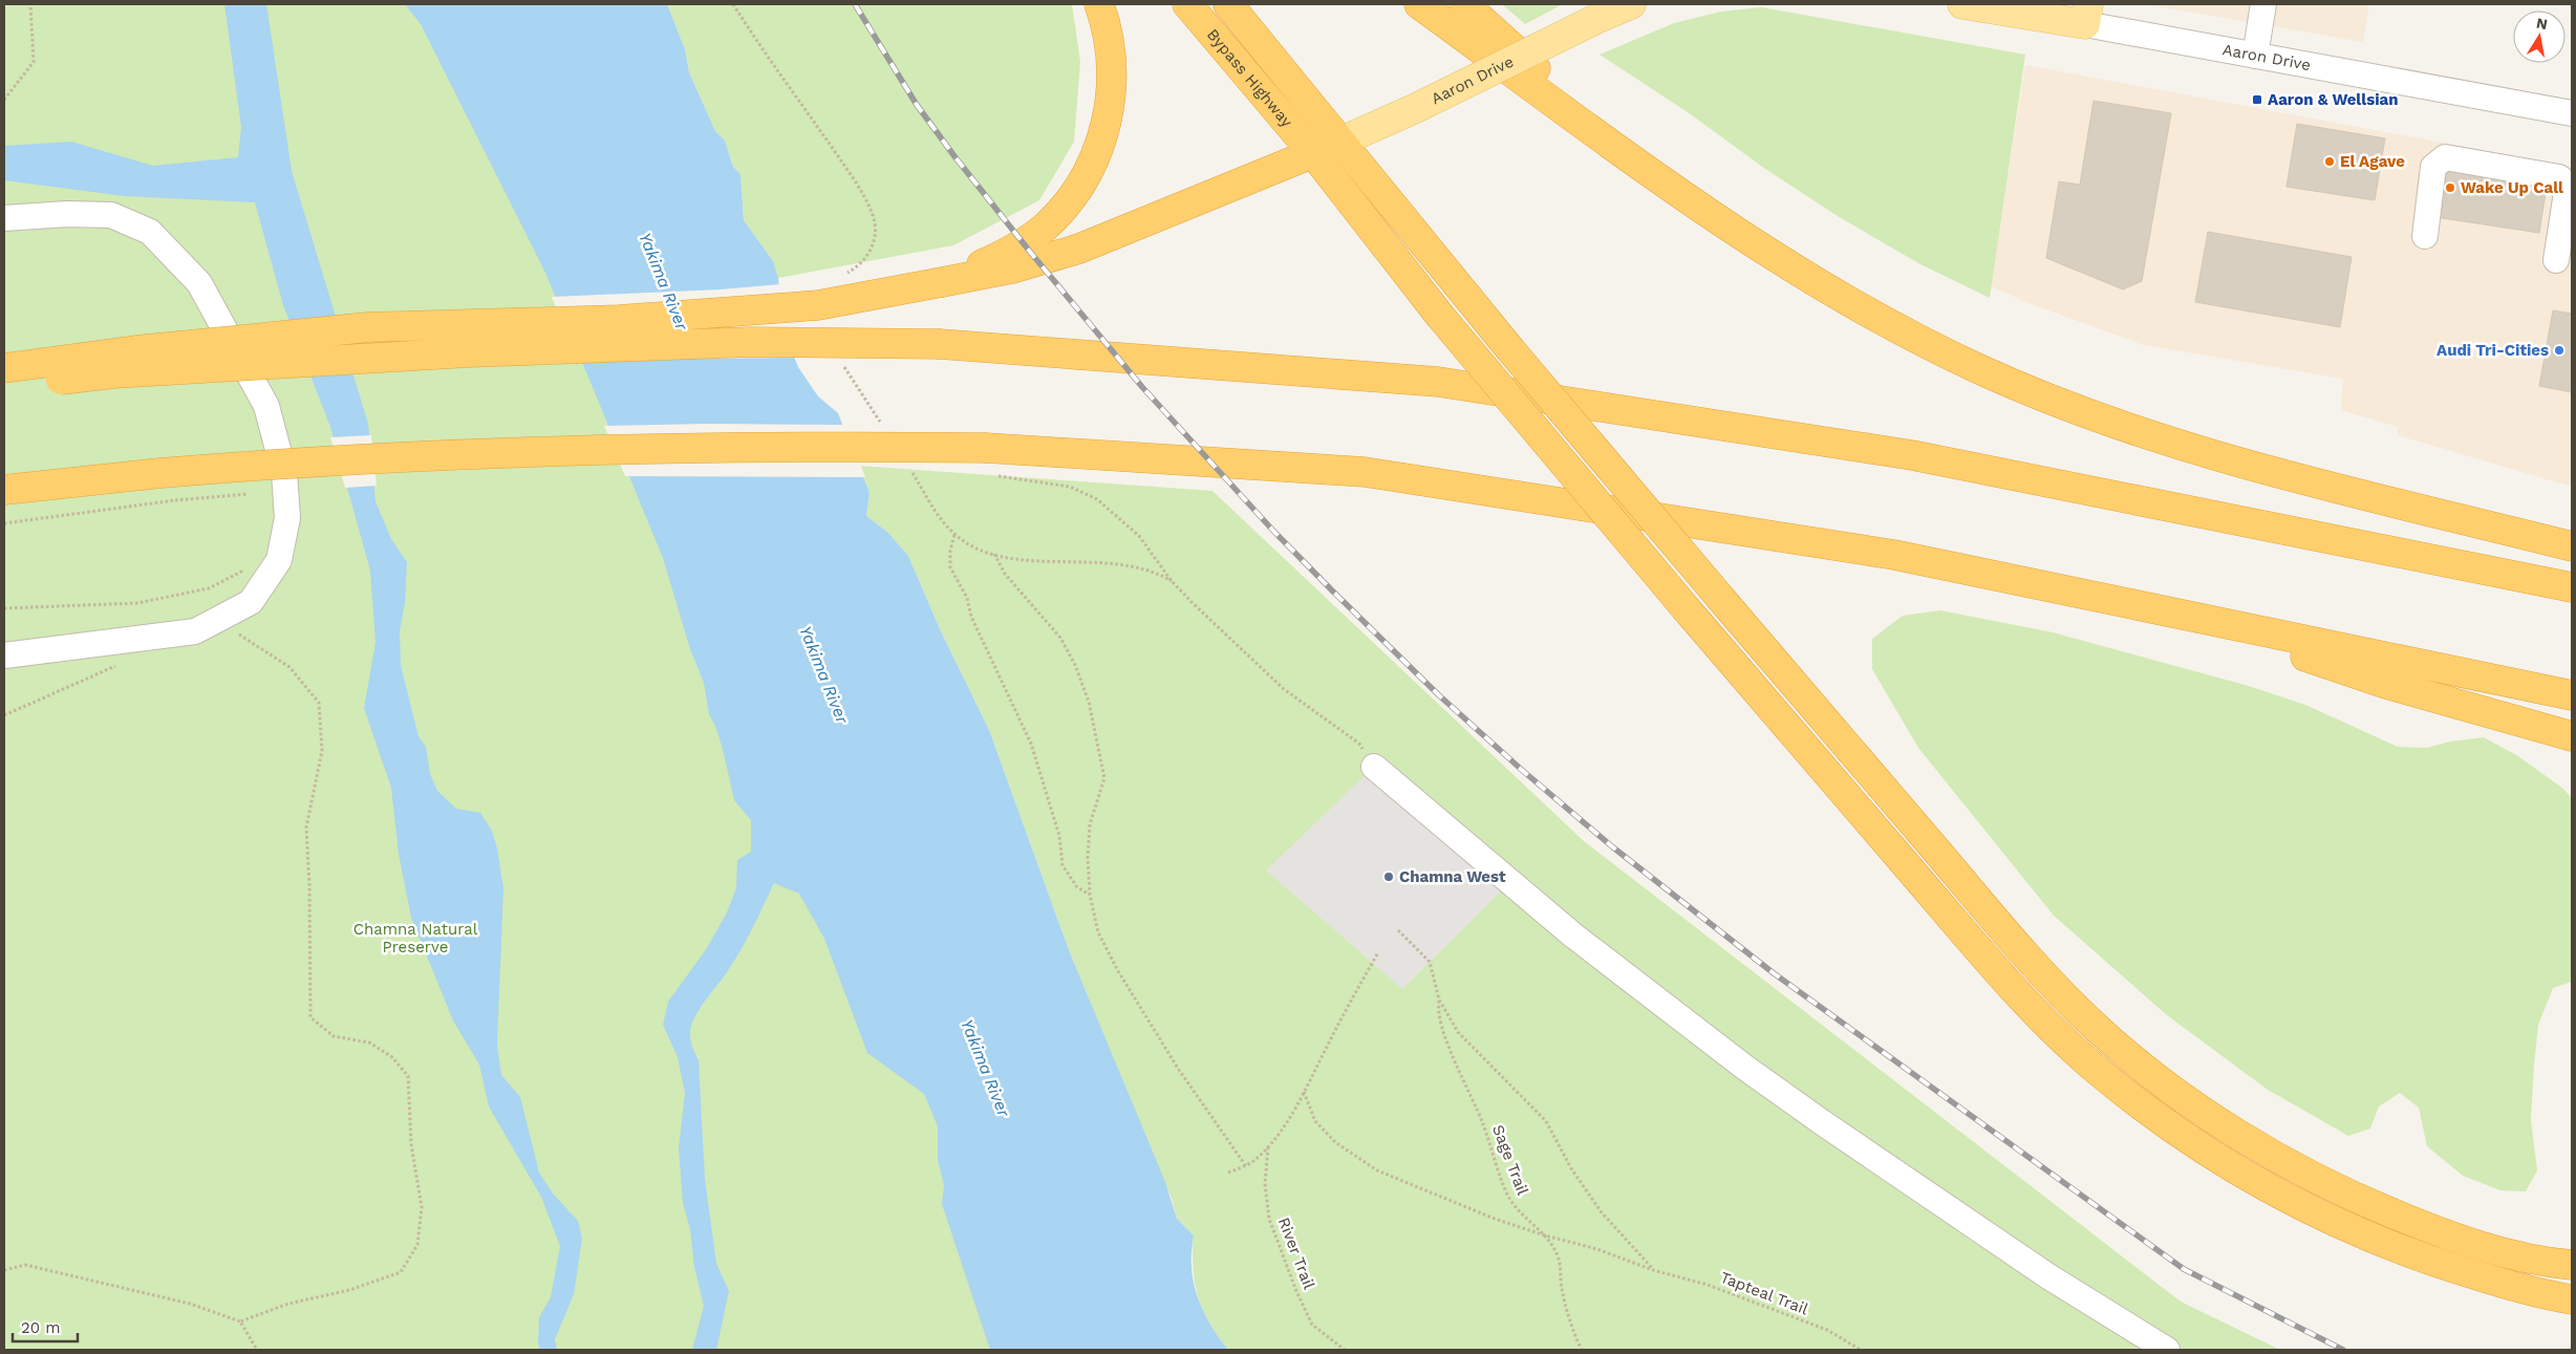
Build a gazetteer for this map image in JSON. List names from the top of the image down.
{
  "streets": {
    "highway": ["Bypass Highway"],
    "main road": ["Aaron Drive"],
    "path": ["Sage Trail", "River Trail", "Tapteal Trail"]
  },
  "crossings": [
    ["Aaron Drive", "Bypass Highway"],
    ["Sage Trail", "Tapteal Trail"]
  ],
  "water": ["Yakima River"],
  "parks": ["Chamna Natural Preserve"],
  "places": {
    "transit": ["Aaron & Wellsian"],
    "other": [
      "El Agave",
      "Wake Up Call",
      "Audi Tri-Cities",
      "Chamna West"
    ]
  },
  "scale_bar": "20 m",
  "north": "top"
}
